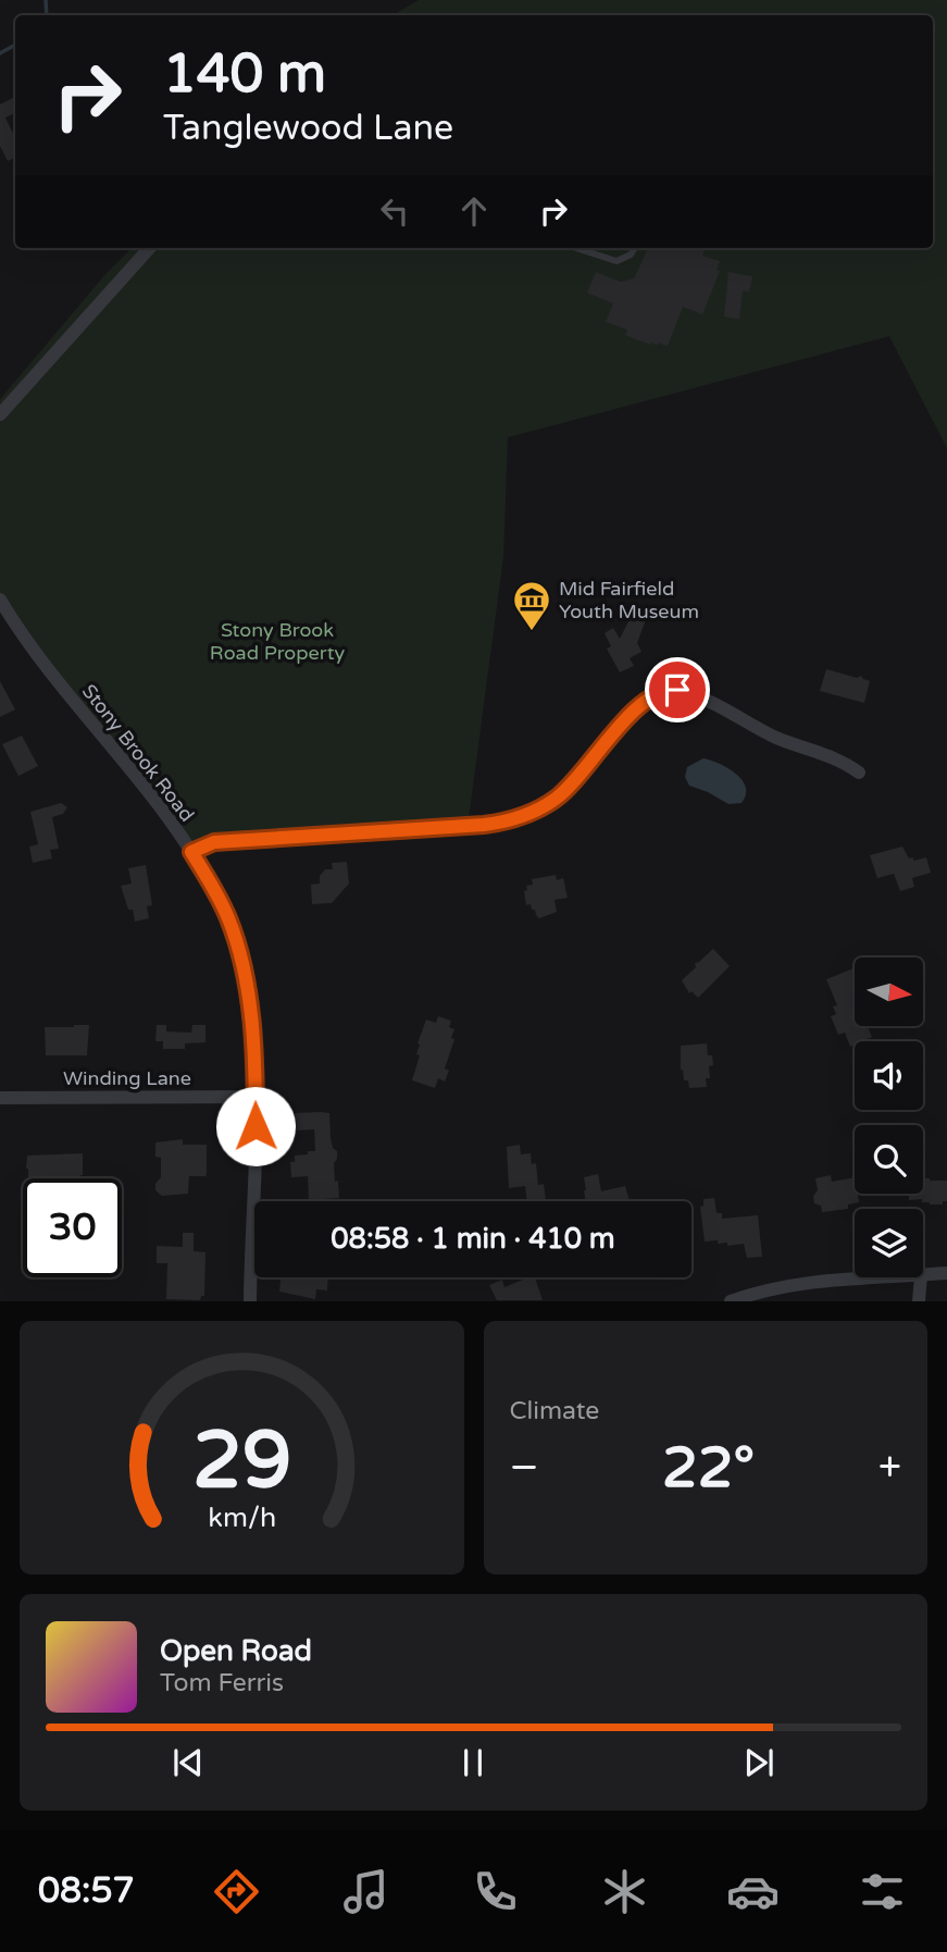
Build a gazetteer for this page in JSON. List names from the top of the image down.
{
  "streets": {
    "street": ["Stony Brook Road", "Winding Lane"]
  },
  "crossings": [
    ["Stony Brook Road", "Winding Lane"]
  ],
  "parks": ["Stony Brook Road Property"],
  "places": {
    "museum": ["Mid Fairfield Youth Museum"]
  },
  "north": "right",
  "page": {
    "turn": ["140 m", "Tanglewood Lane"],
    "limit": "30",
    "trip": "08:58 · 1 min · 410 m",
    "tile": "Climate",
    "heat": ["−", "22°", "+"],
    "song": ["Open Road", "Tom Ferris"],
    "tabs": "08:57",
    "gauge": ["29", "km/h"]
  }
}
